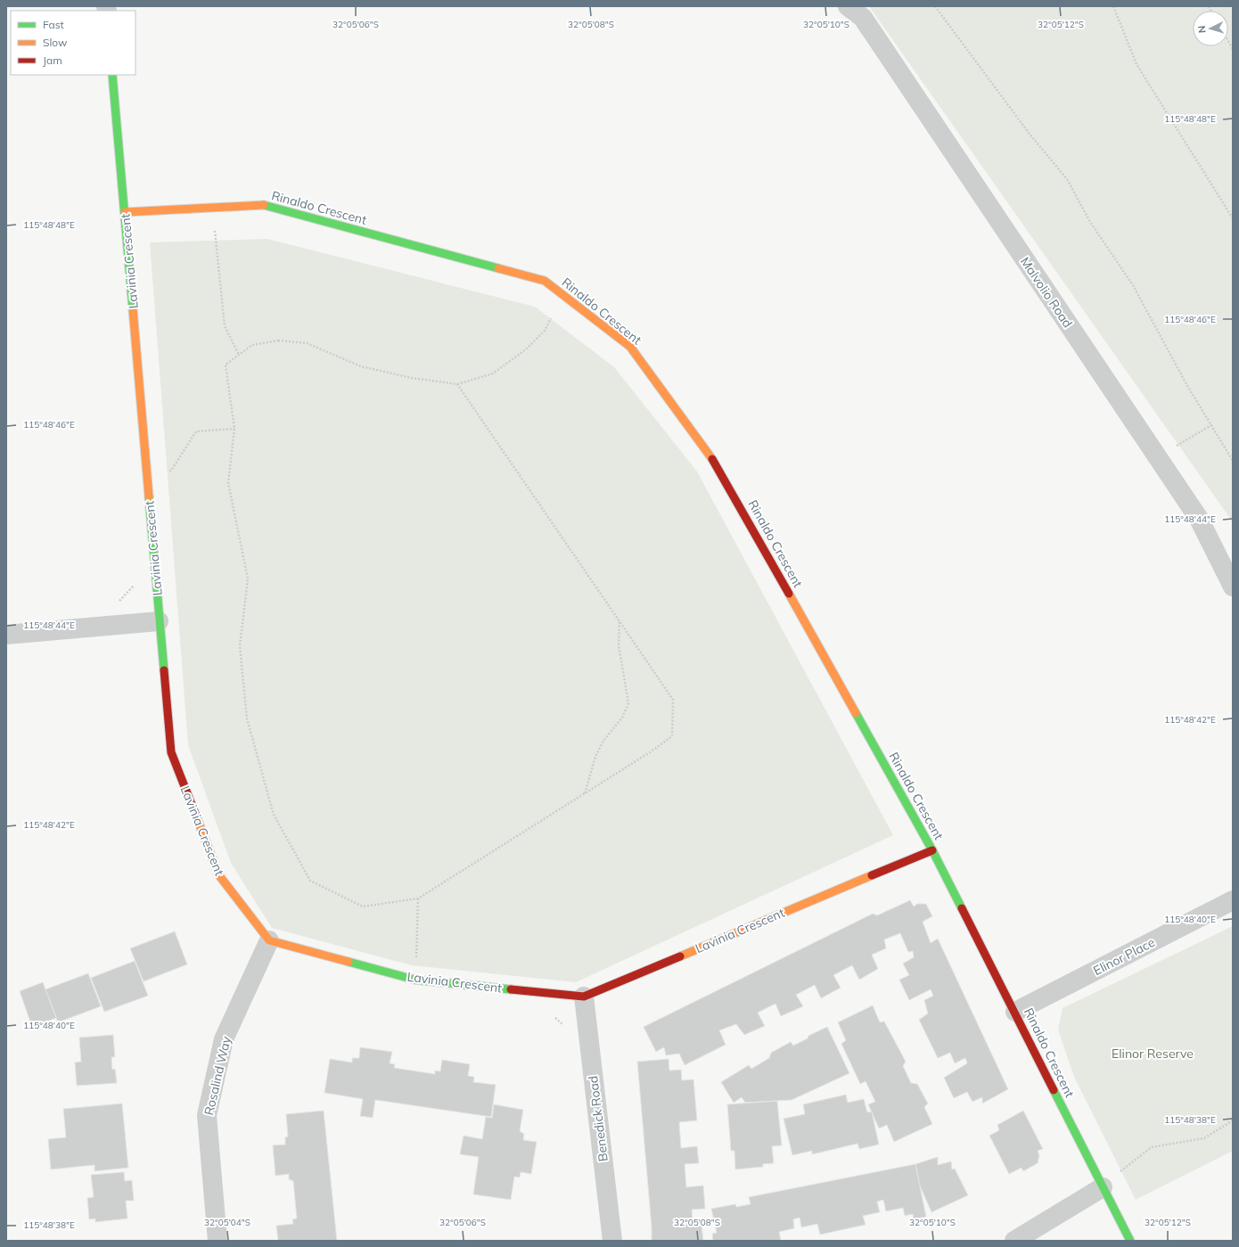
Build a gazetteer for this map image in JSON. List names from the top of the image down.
{
  "streets": {
    "street": [
      "Rinaldo Crescent",
      "Lavinia Crescent",
      "Malvolio Road",
      "Elinor Place",
      "Rosalind Way",
      "Benedick Road"
    ]
  },
  "crossings": [
    ["Rinaldo Crescent", "Lavinia Crescent"],
    ["Rinaldo Crescent", "Elinor Place"],
    ["Lavinia Crescent", "Rosalind Way"],
    ["Lavinia Crescent", "Benedick Road"]
  ],
  "parks": ["Elinor Reserve"],
  "legend": ["Fast", "Slow", "Jam"],
  "north": "left",
  "coordinates": [
    "32°05'06\"S",
    "32°05'08\"S",
    "32°05'10\"S",
    "32°05'12\"S",
    "115°48'48\"E",
    "115°48'46\"E",
    "115°48'44\"E",
    "115°48'42\"E",
    "115°48'40\"E",
    "115°48'38\"E",
    "32°05'04\"S"
  ]
}
